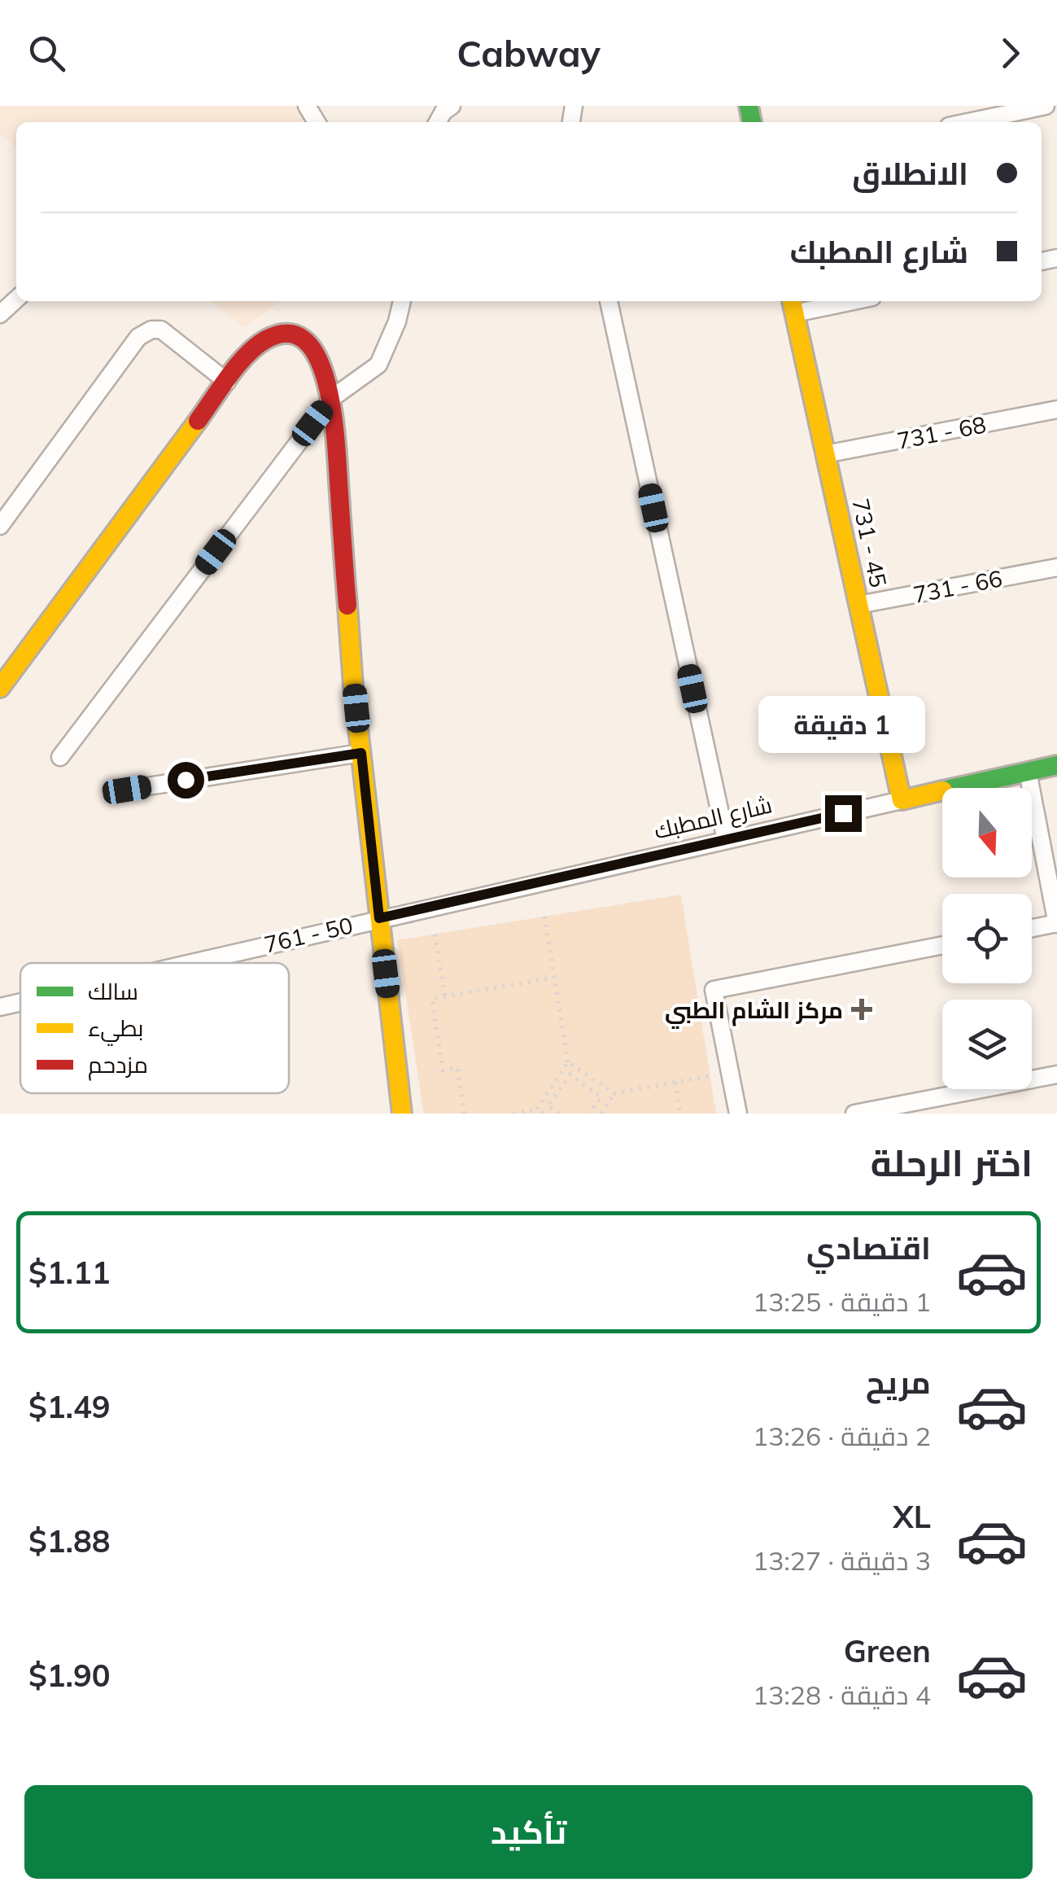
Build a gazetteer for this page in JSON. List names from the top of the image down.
{
  "streets": {
    "street": [
      "731 - 68",
      "731 - 45",
      "731 - 66",
      "شارع المطبك",
      "761 - 50"
    ]
  },
  "crossings": [
    ["731 - 68", "731 - 45"],
    ["731 - 45", "731 - 66"],
    ["731 - 45", "شارع المطبك"],
    ["شارع المطبك", "761 - 50"]
  ],
  "places": {
    "health": ["مركز الشام الطبي"]
  },
  "legend": ["سالك", "بطيء", "مزدحم"],
  "north": "bottom",
  "page": {
    "header": "Cabway",
    "banner": ["الانطلاق", "شارع المطبك"],
    "bubble": "1 دقيقة",
    "heading": "اختر الرحلة",
    "list": [
      {
        "name": "اقتصادي",
        "note": "1 دقيقة · 13:25",
        "value": "$1.11"
      },
      {
        "name": "مريح",
        "note": "2 دقيقة · 13:26",
        "value": "$1.49"
      },
      {
        "name": "XL",
        "note": "3 دقيقة · 13:27",
        "value": "$1.88"
      },
      {
        "name": "Green",
        "note": "4 دقيقة · 13:28",
        "value": "$1.90"
      }
    ],
    "buttons": "تأكيد"
  }
}
